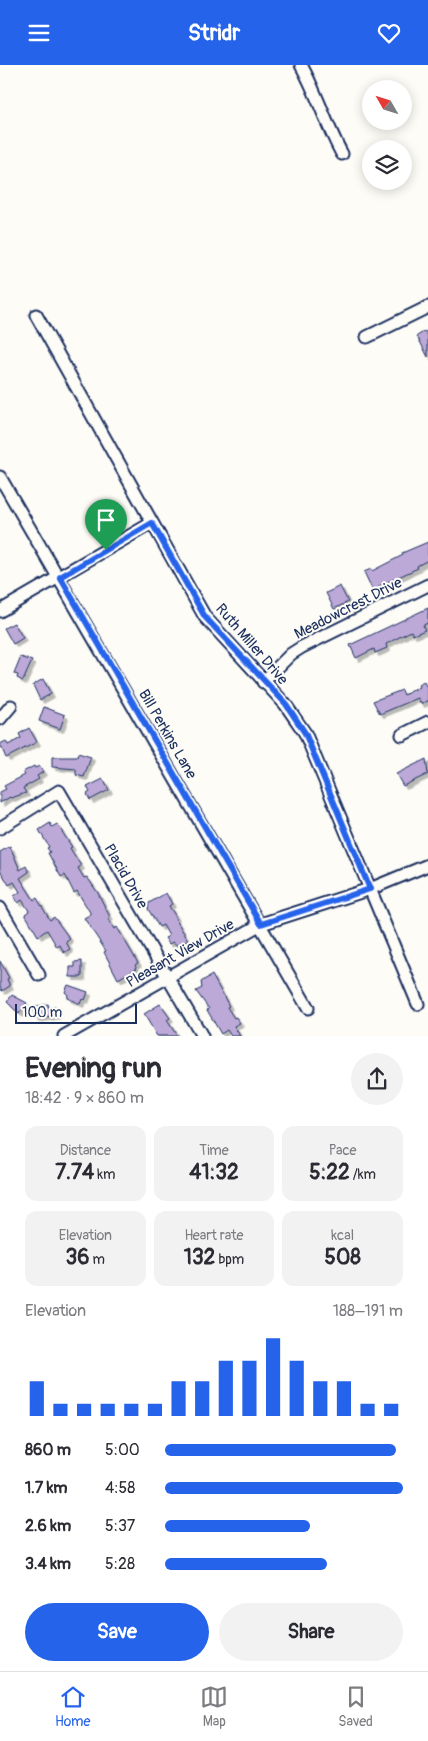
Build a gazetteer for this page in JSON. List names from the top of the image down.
{
  "streets": {
    "street": [
      "Meadowcrest Drive",
      "Ruth Miller Drive",
      "Bill Perkins Lane",
      "Placid Drive",
      "Pleasant View Drive"
    ]
  },
  "crossings": [
    ["Meadowcrest Drive", "Ruth Miller Drive"],
    ["Ruth Miller Drive", "Pleasant View Drive"],
    ["Bill Perkins Lane", "Pleasant View Drive"],
    ["Placid Drive", "Pleasant View Drive"]
  ],
  "scale_bar": "100 m",
  "north": "top left",
  "page": {
    "header": "Stridr",
    "scale": "100 m",
    "heading": ["Evening run", "18:42 · 9 × 860 m"],
    "stats": [
      ["Distance", "7.74 km"],
      ["Time", "41:32"],
      ["Pace", "5:22 /km"],
      ["Elevation", "36 m"],
      ["Heart rate", "132 bpm"],
      ["kcal", "508"]
    ],
    "chart": ["Elevation", "188–191 m"],
    "list": [
      {
        "name": "860 m",
        "note": "5:00"
      },
      {
        "name": "1.7 km",
        "note": "4:58"
      },
      {
        "name": "2.6 km",
        "note": "5:37"
      },
      {
        "name": "3.4 km",
        "note": "5:28"
      }
    ],
    "buttons": ["Save", "Share"],
    "tabs": ["Home", "Map", "Saved"]
  }
}
